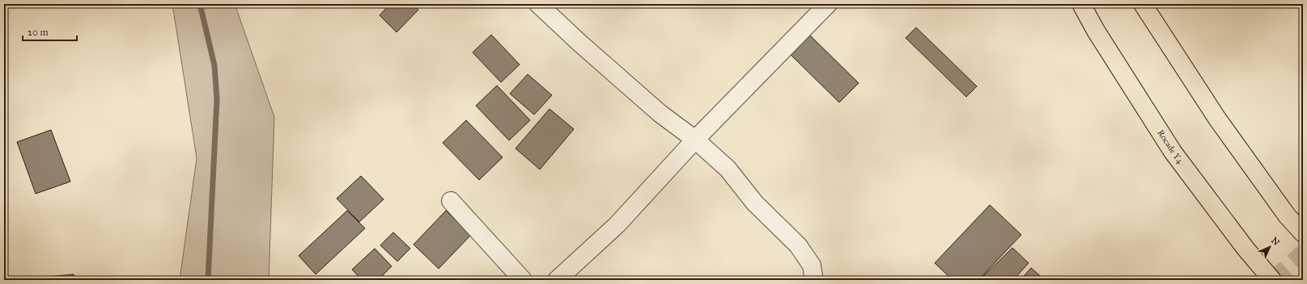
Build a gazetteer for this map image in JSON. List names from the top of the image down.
{
  "streets": {
    "highway": ["Rocade Y4"]
  },
  "scale_bar": "20 m",
  "north": "top right"
}
